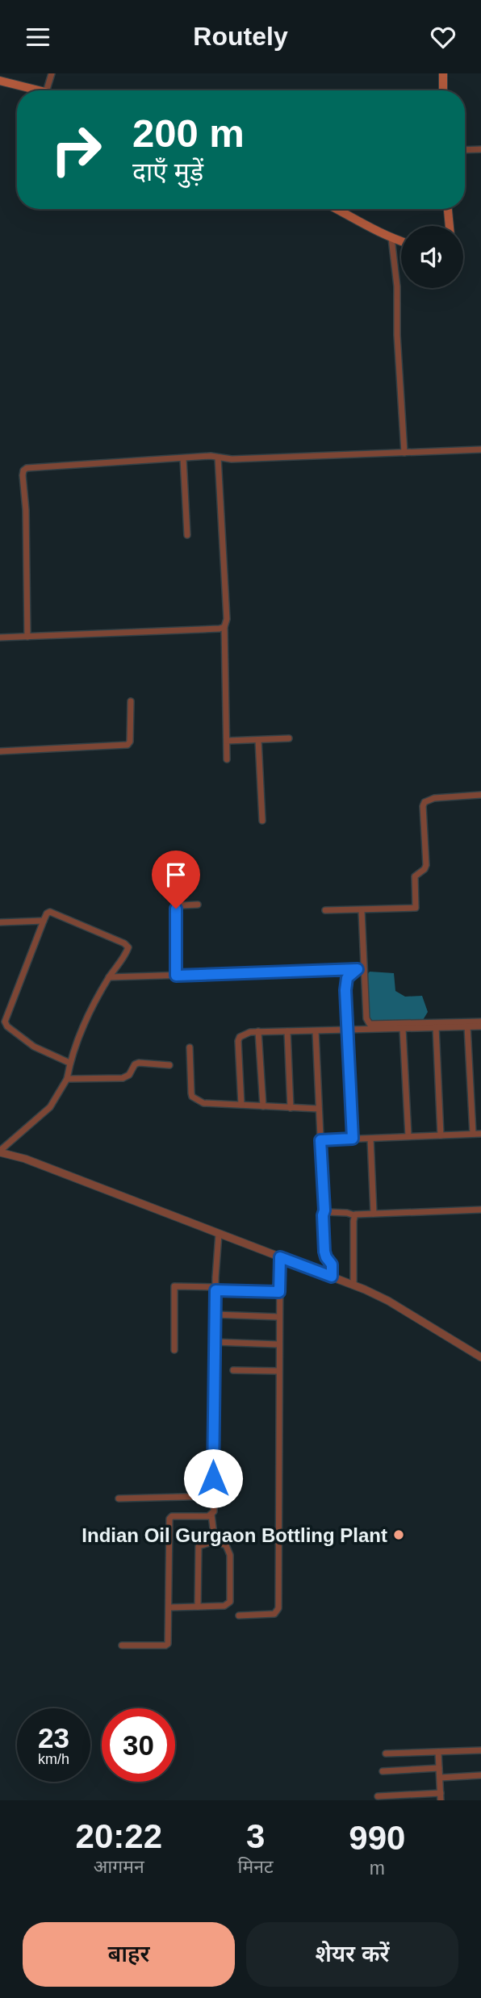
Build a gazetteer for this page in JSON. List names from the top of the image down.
{
  "places": ["Indian Oil Gurgaon Bottling Plant"],
  "page": {
    "header": "Routely",
    "turn": ["200 m", "दाएँ मुड़ें"],
    "speed": "23 km/h",
    "limit": "30",
    "eta": [
      "20:22",
      "आगमन",
      "3",
      "मिनट",
      "990",
      "m"
    ],
    "buttons": ["बाहर", "शेयर करें"]
  }
}
